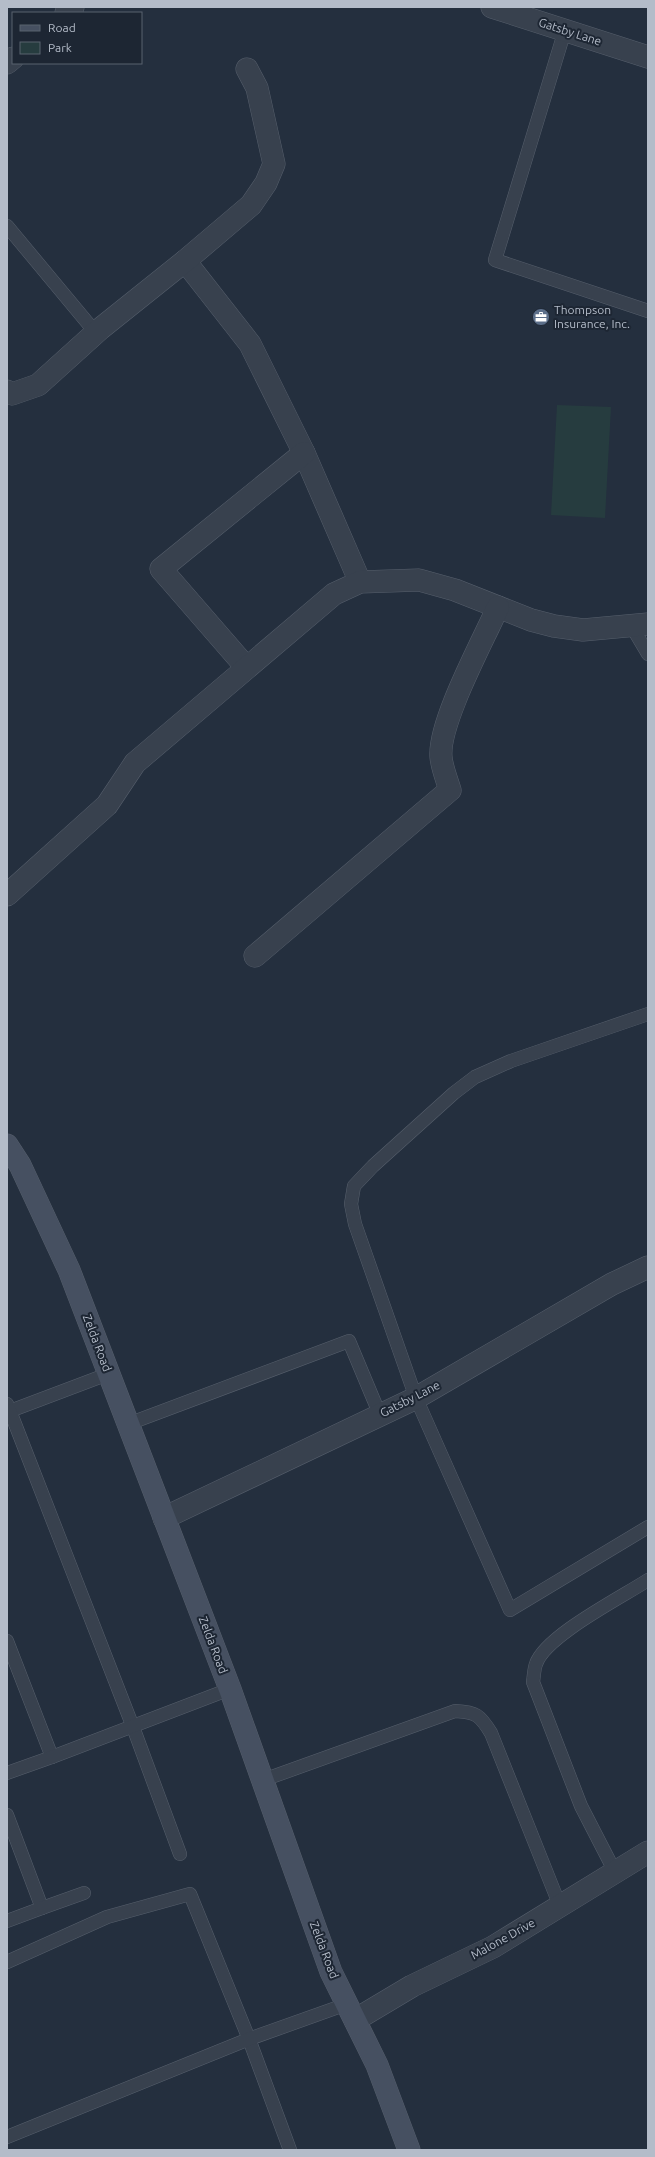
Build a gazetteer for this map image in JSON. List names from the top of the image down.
{
  "streets": {
    "main road": ["Zelda Road"],
    "street": ["Gatsby Lane", "Malone Drive"]
  },
  "crossings": [
    ["Gatsby Lane", "Zelda Road"],
    ["Zelda Road", "Malone Drive"]
  ],
  "places": {
    "office": ["Thompson Insurance, Inc."]
  },
  "legend": ["Road", "Park"]
}
